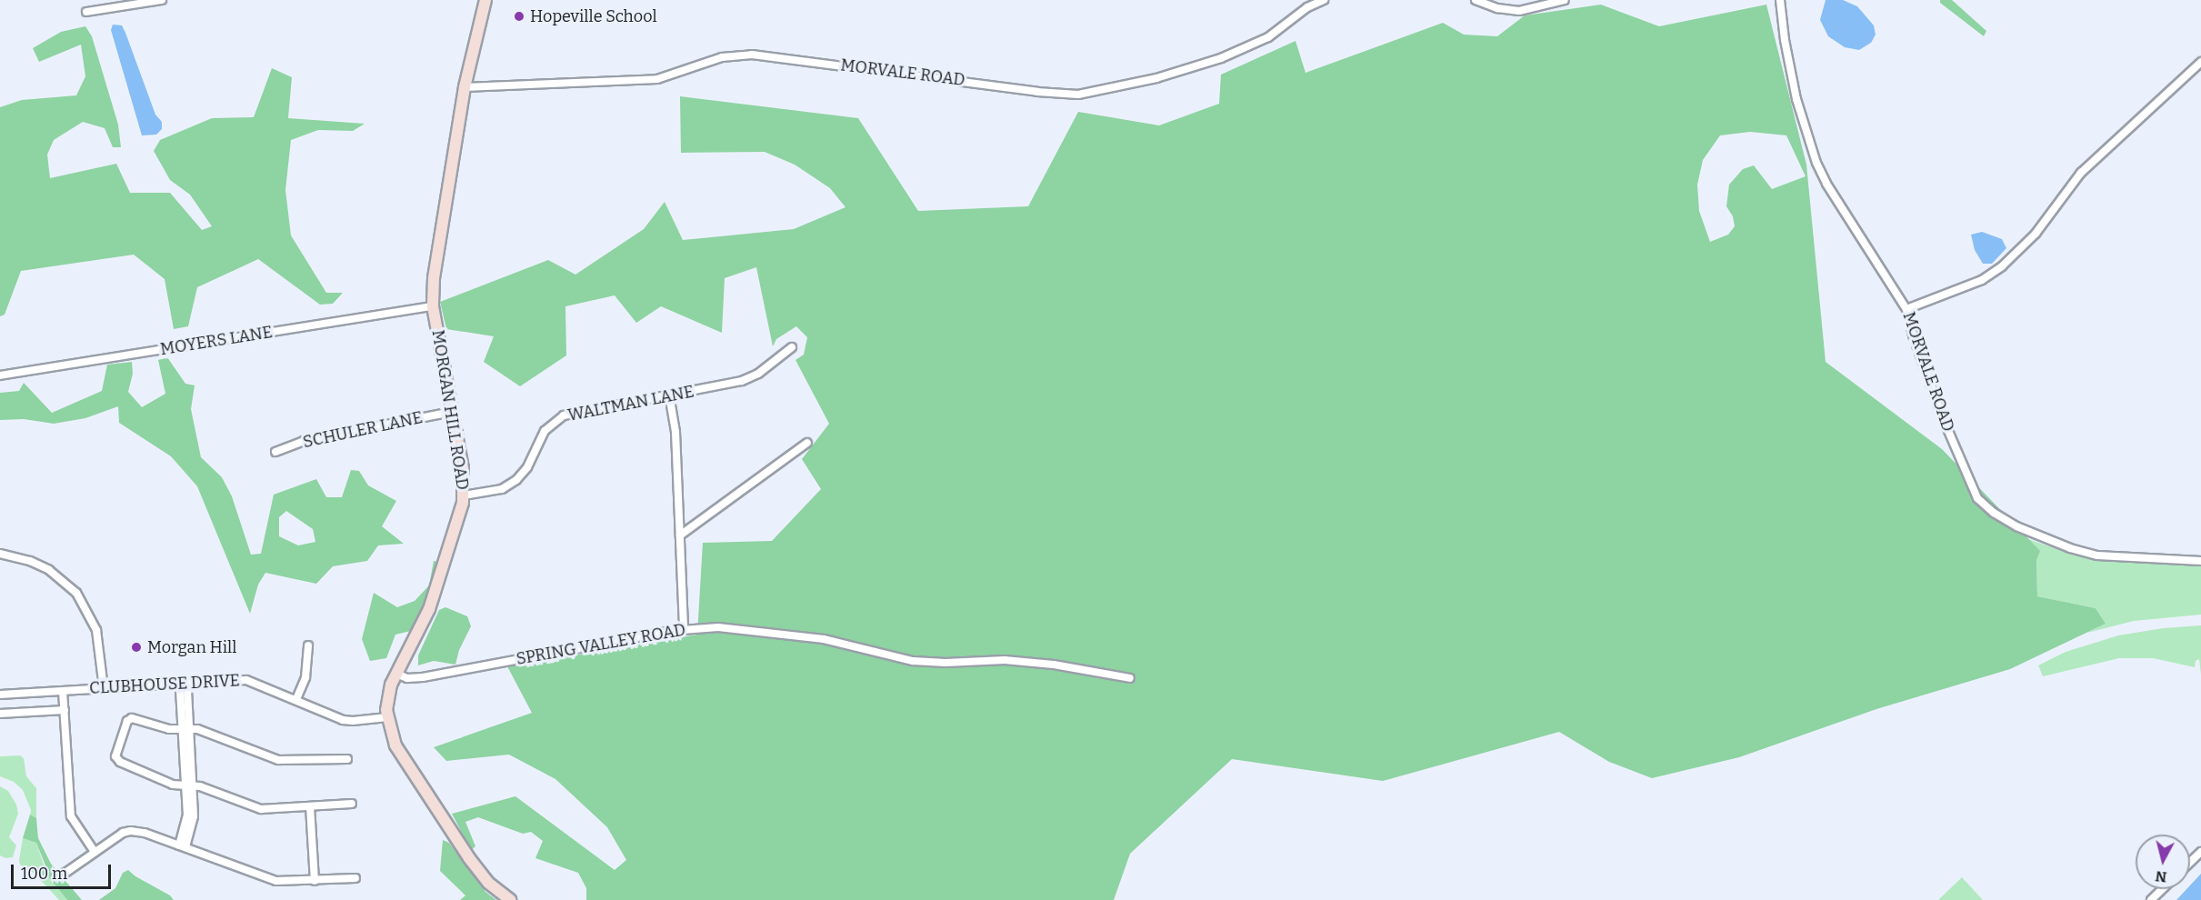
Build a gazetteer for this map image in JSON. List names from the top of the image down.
{
  "streets": {
    "main road": ["MORGAN HILL ROAD"],
    "street": [
      "MORVALE ROAD",
      "MOYERS LANE",
      "WALTMAN LANE",
      "SCHULER LANE",
      "SPRING VALLEY ROAD",
      "CLUBHOUSE DRIVE"
    ]
  },
  "crossings": [
    ["MORVALE ROAD", "MORGAN HILL ROAD"],
    ["MOYERS LANE", "MORGAN HILL ROAD"],
    ["WALTMAN LANE", "MORGAN HILL ROAD"],
    ["MORGAN HILL ROAD", "SCHULER LANE"],
    ["MORGAN HILL ROAD", "SPRING VALLEY ROAD"],
    ["MORGAN HILL ROAD", "CLUBHOUSE DRIVE"]
  ],
  "places": ["Hopeville School", "Morgan Hill"],
  "scale_bar": "100 m",
  "north": "bottom"
}
